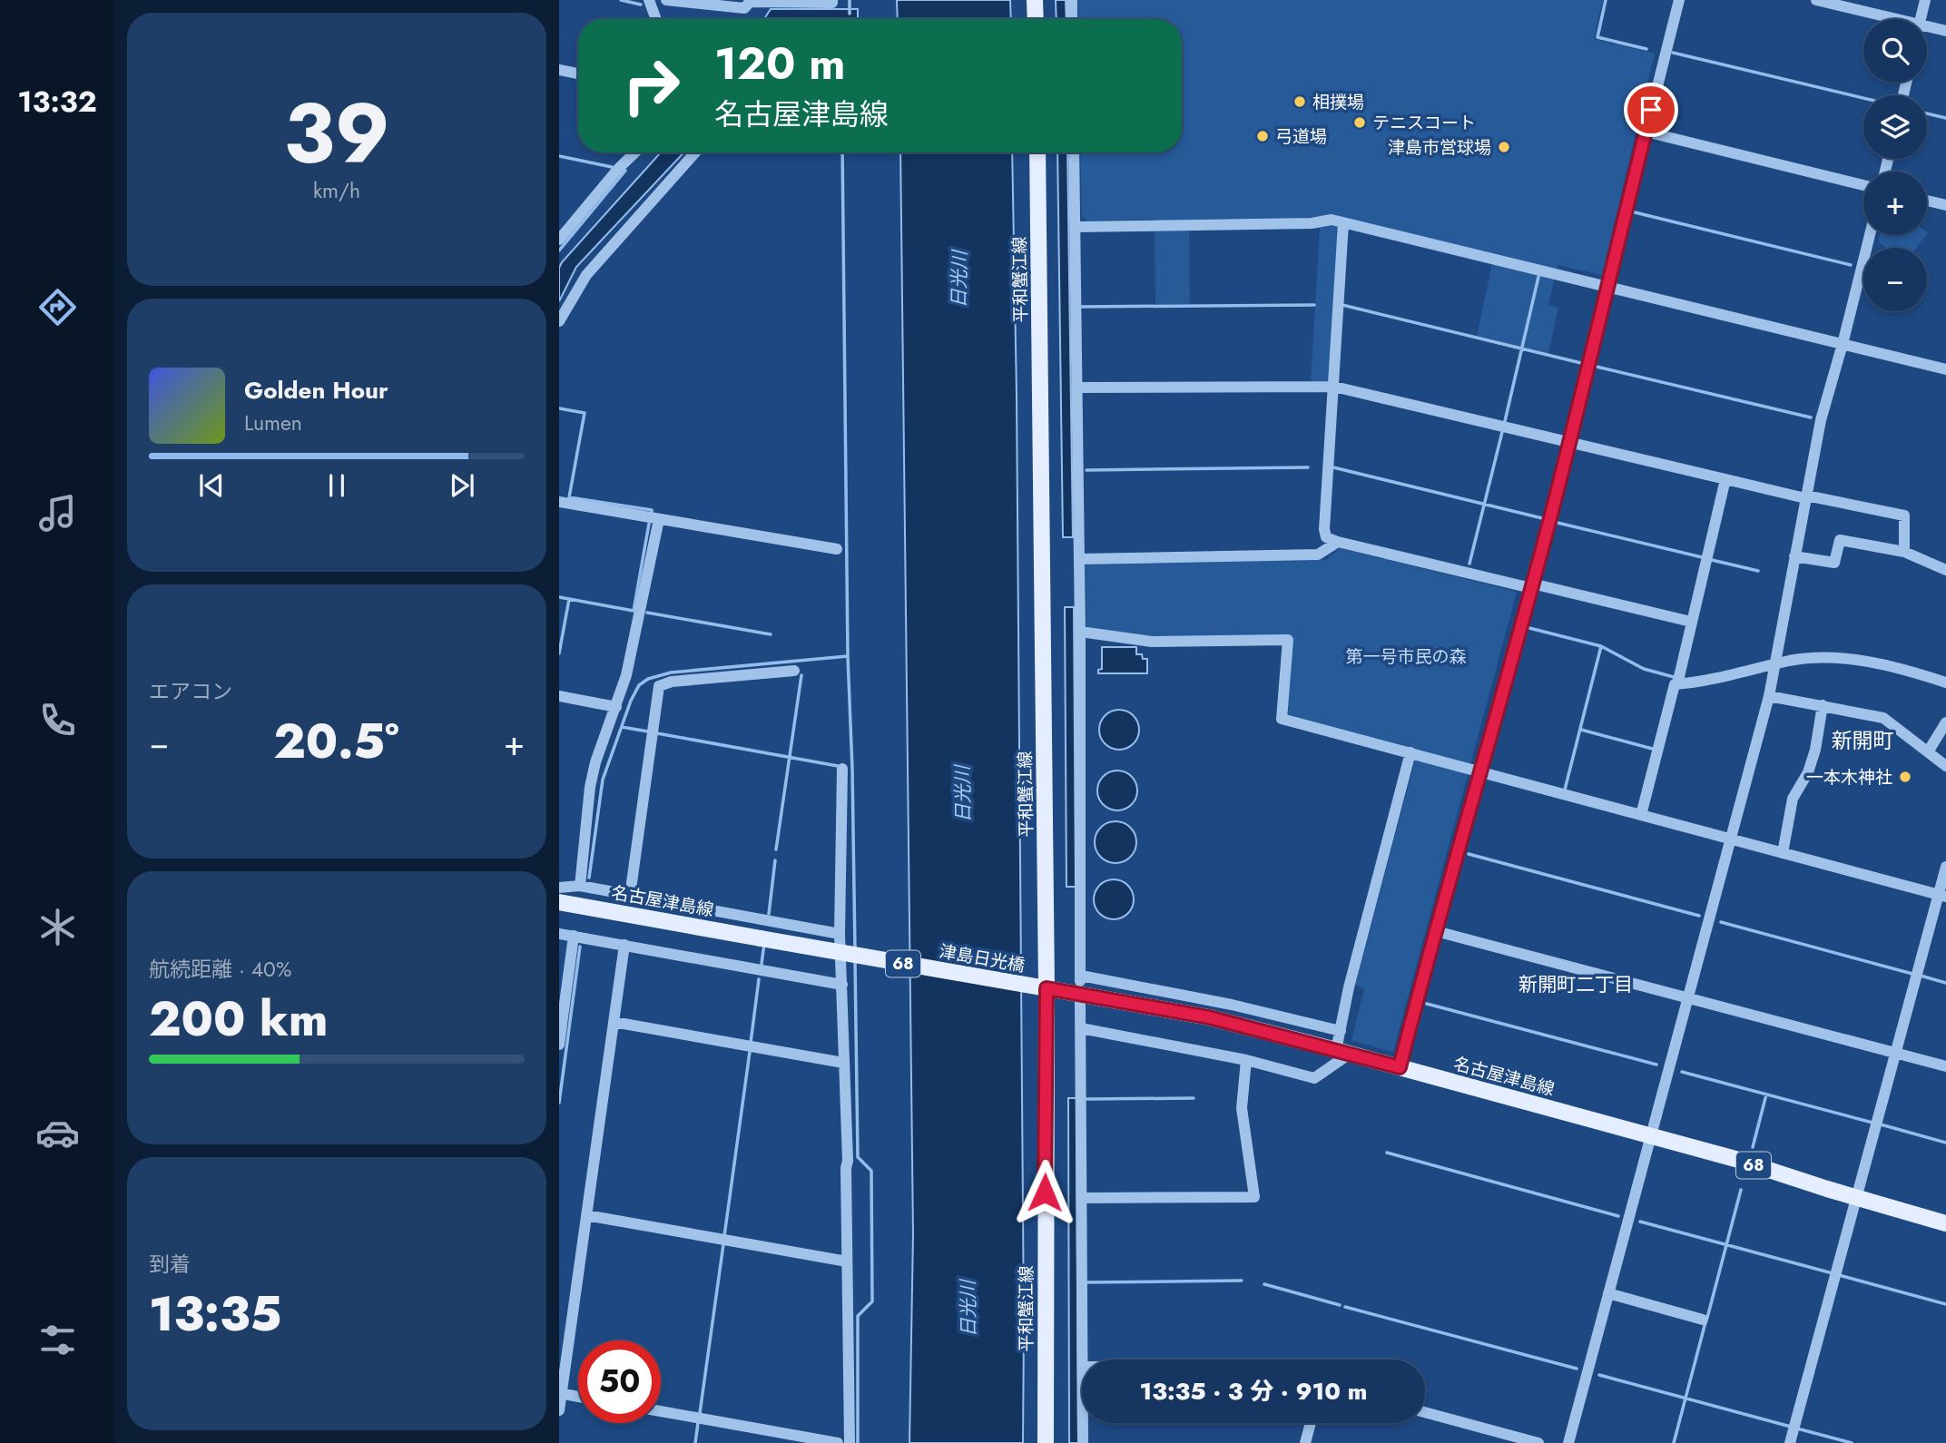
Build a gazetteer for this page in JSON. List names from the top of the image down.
{
  "streets": {
    "main road": [
      "平和蟹江線",
      "名古屋津島線",
      "津島日光橋",
      "68"
    ]
  },
  "crossings": [
    ["平和蟹江線", "名古屋津島線"],
    ["平和蟹江線", "津島日光橋"],
    ["名古屋津島線", "津島日光橋"]
  ],
  "districts": ["新開町", "新開町二丁目"],
  "water": ["日光川"],
  "parks": ["第一号市民の森"],
  "places": [
    "相撲場",
    "テニスコート",
    "弓道場",
    "津島市営球場",
    "一本木神社"
  ],
  "page": {
    "tabs": "13:32",
    "tile": [
      ["39", "km/h"],
      "エアコン",
      ["航続距離 · 40%", "200 km"],
      ["到着", "13:35"]
    ],
    "map_buttons": ["+", "−"],
    "turn": ["120 m", "名古屋津島線"],
    "song": ["Golden Hour", "Lumen"],
    "heat": ["−", "20.5°", "+"],
    "limit": "50",
    "trip": "13:35 · 3 分 · 910 m"
  }
}
